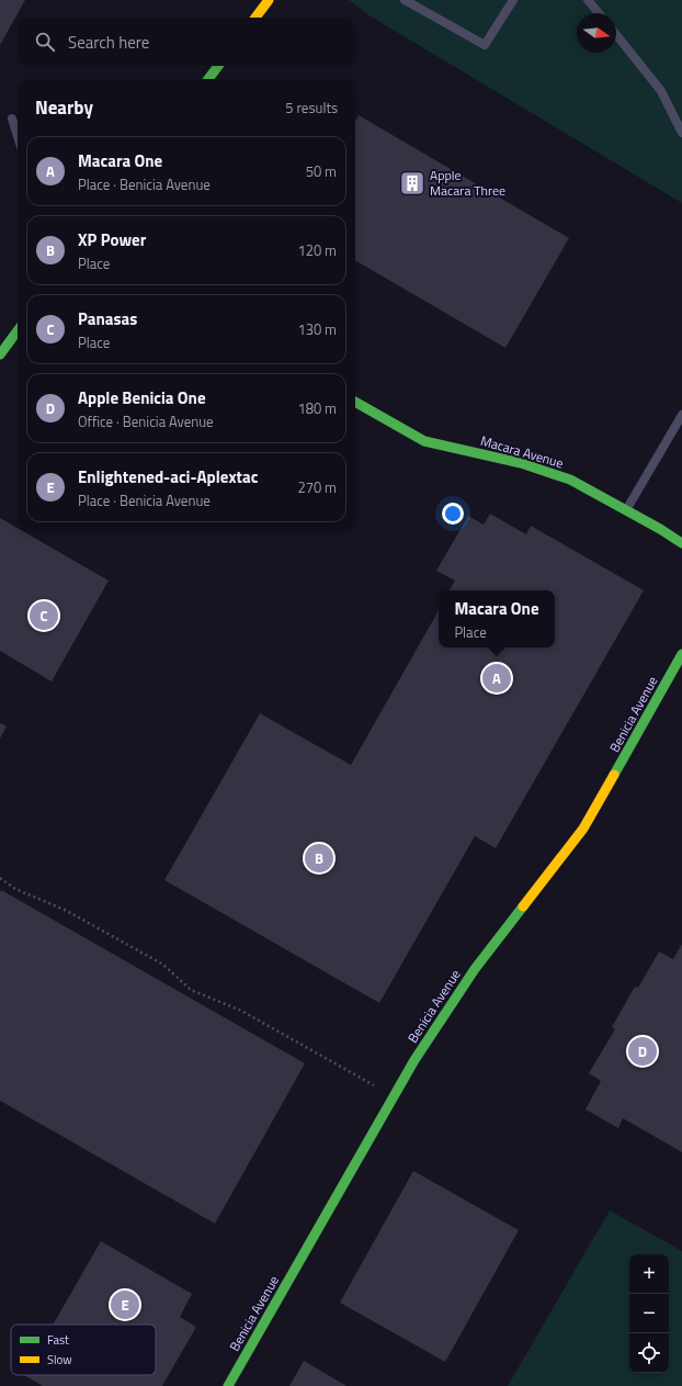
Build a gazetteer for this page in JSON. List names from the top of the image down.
{
  "streets": {
    "street": ["Macara Avenue", "Benicia Avenue"]
  },
  "places": {
    "building": ["Apple Macara Three"]
  },
  "legend": ["Fast", "Slow"],
  "north": "right",
  "page": {
    "search": "Search here",
    "heading": ["Nearby", "5 results"],
    "list": [
      {
        "mark": "A",
        "name": "Macara One",
        "note": "Place · Benicia Avenue",
        "value": "50 m"
      },
      {
        "mark": "B",
        "name": "XP Power",
        "note": "Place",
        "value": "120 m"
      },
      {
        "mark": "C",
        "name": "Panasas",
        "note": "Place",
        "value": "130 m"
      },
      {
        "mark": "D",
        "name": "Apple Benicia One",
        "note": "Office · Benicia Avenue",
        "value": "180 m"
      },
      {
        "mark": "E",
        "name": "Enlightened-aci-Aplextac",
        "note": "Place · Benicia Avenue",
        "value": "270 m"
      }
    ],
    "popup": ["Macara One", "Place"],
    "pins": [
      "C",
      "A",
      "B",
      "D",
      "E"
    ],
    "map_buttons": ["+", "−"]
  }
}
